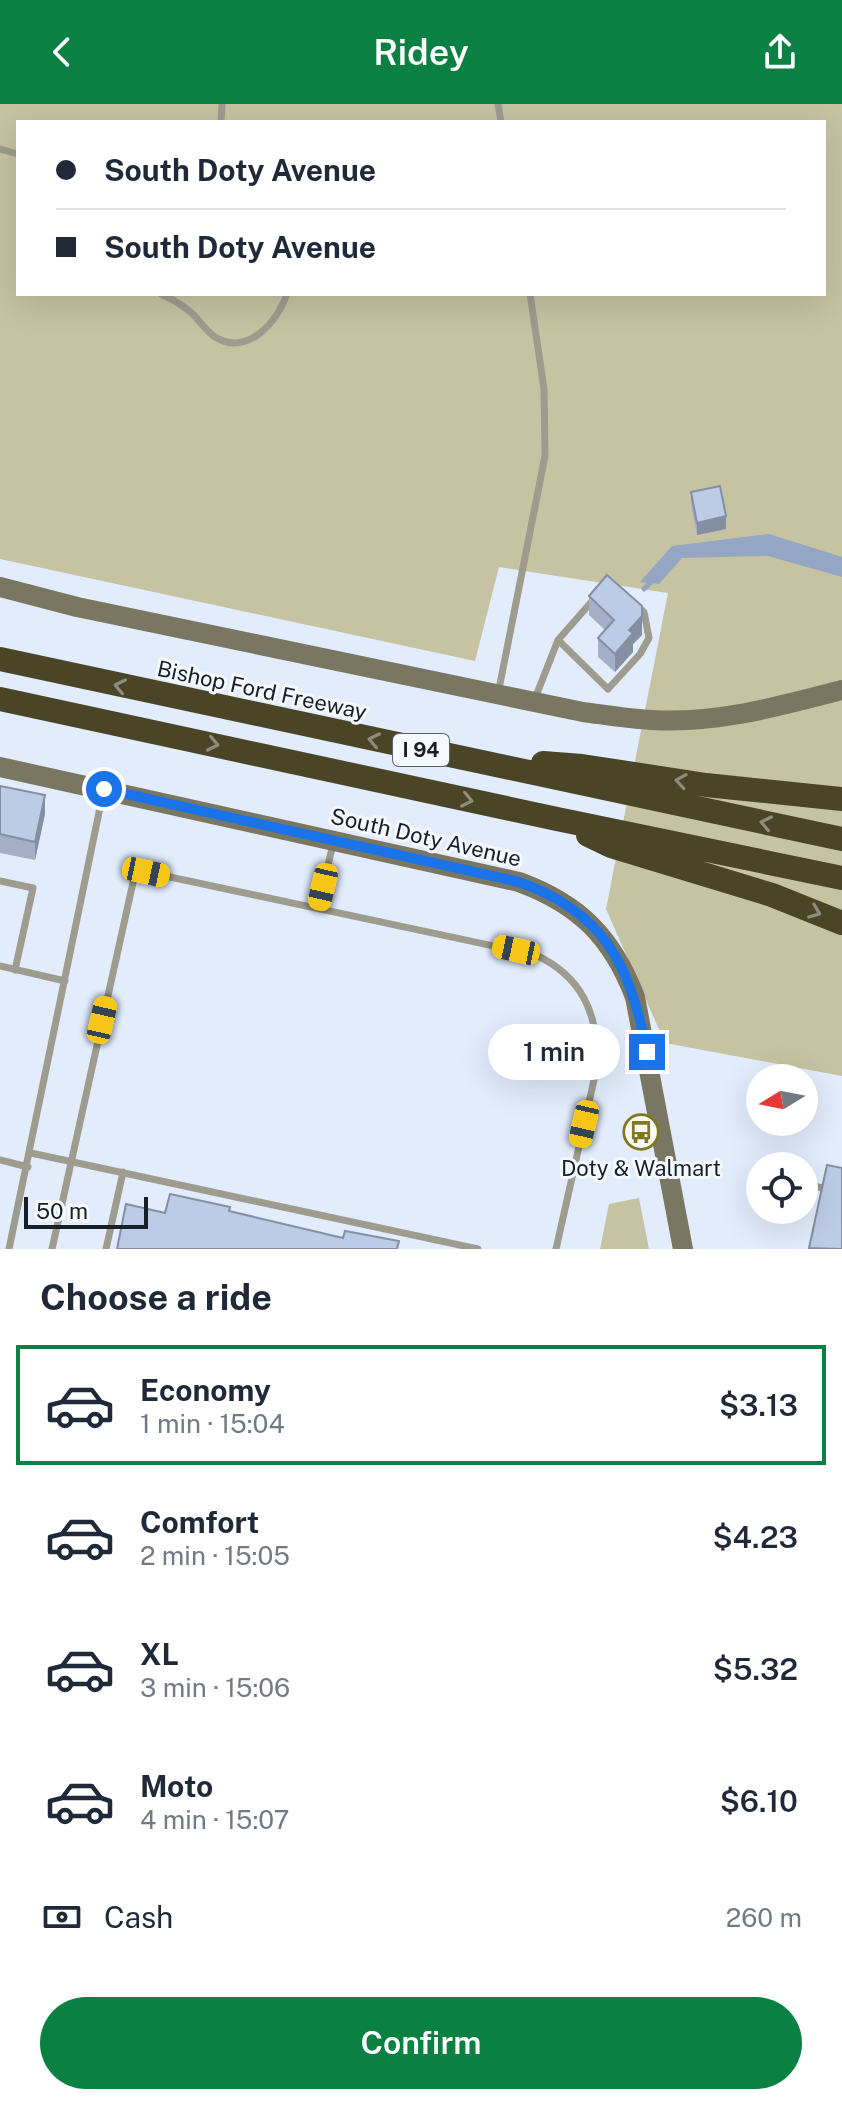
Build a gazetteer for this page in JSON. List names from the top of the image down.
{
  "streets": {
    "highway": ["Bishop Ford Freeway", "I 94"],
    "street": ["South Doty Avenue"]
  },
  "places": {
    "bus stop": ["Doty & Walmart"]
  },
  "scale_bar": "50 m",
  "north": "left",
  "page": {
    "header": "Ridey",
    "banner": ["South Doty Avenue", "South Doty Avenue"],
    "bubble": "1 min",
    "scale": "50 m",
    "heading": "Choose a ride",
    "list": [
      {
        "name": "Economy",
        "note": "1 min · 15:04",
        "value": "$3.13"
      },
      {
        "name": "Comfort",
        "note": "2 min · 15:05",
        "value": "$4.23"
      },
      {
        "name": "XL",
        "note": "3 min · 15:06",
        "value": "$5.32"
      },
      {
        "name": "Moto",
        "note": "4 min · 15:07",
        "value": "$6.10"
      }
    ],
    "pay": ["Cash", "260 m"],
    "buttons": "Confirm"
  }
}
